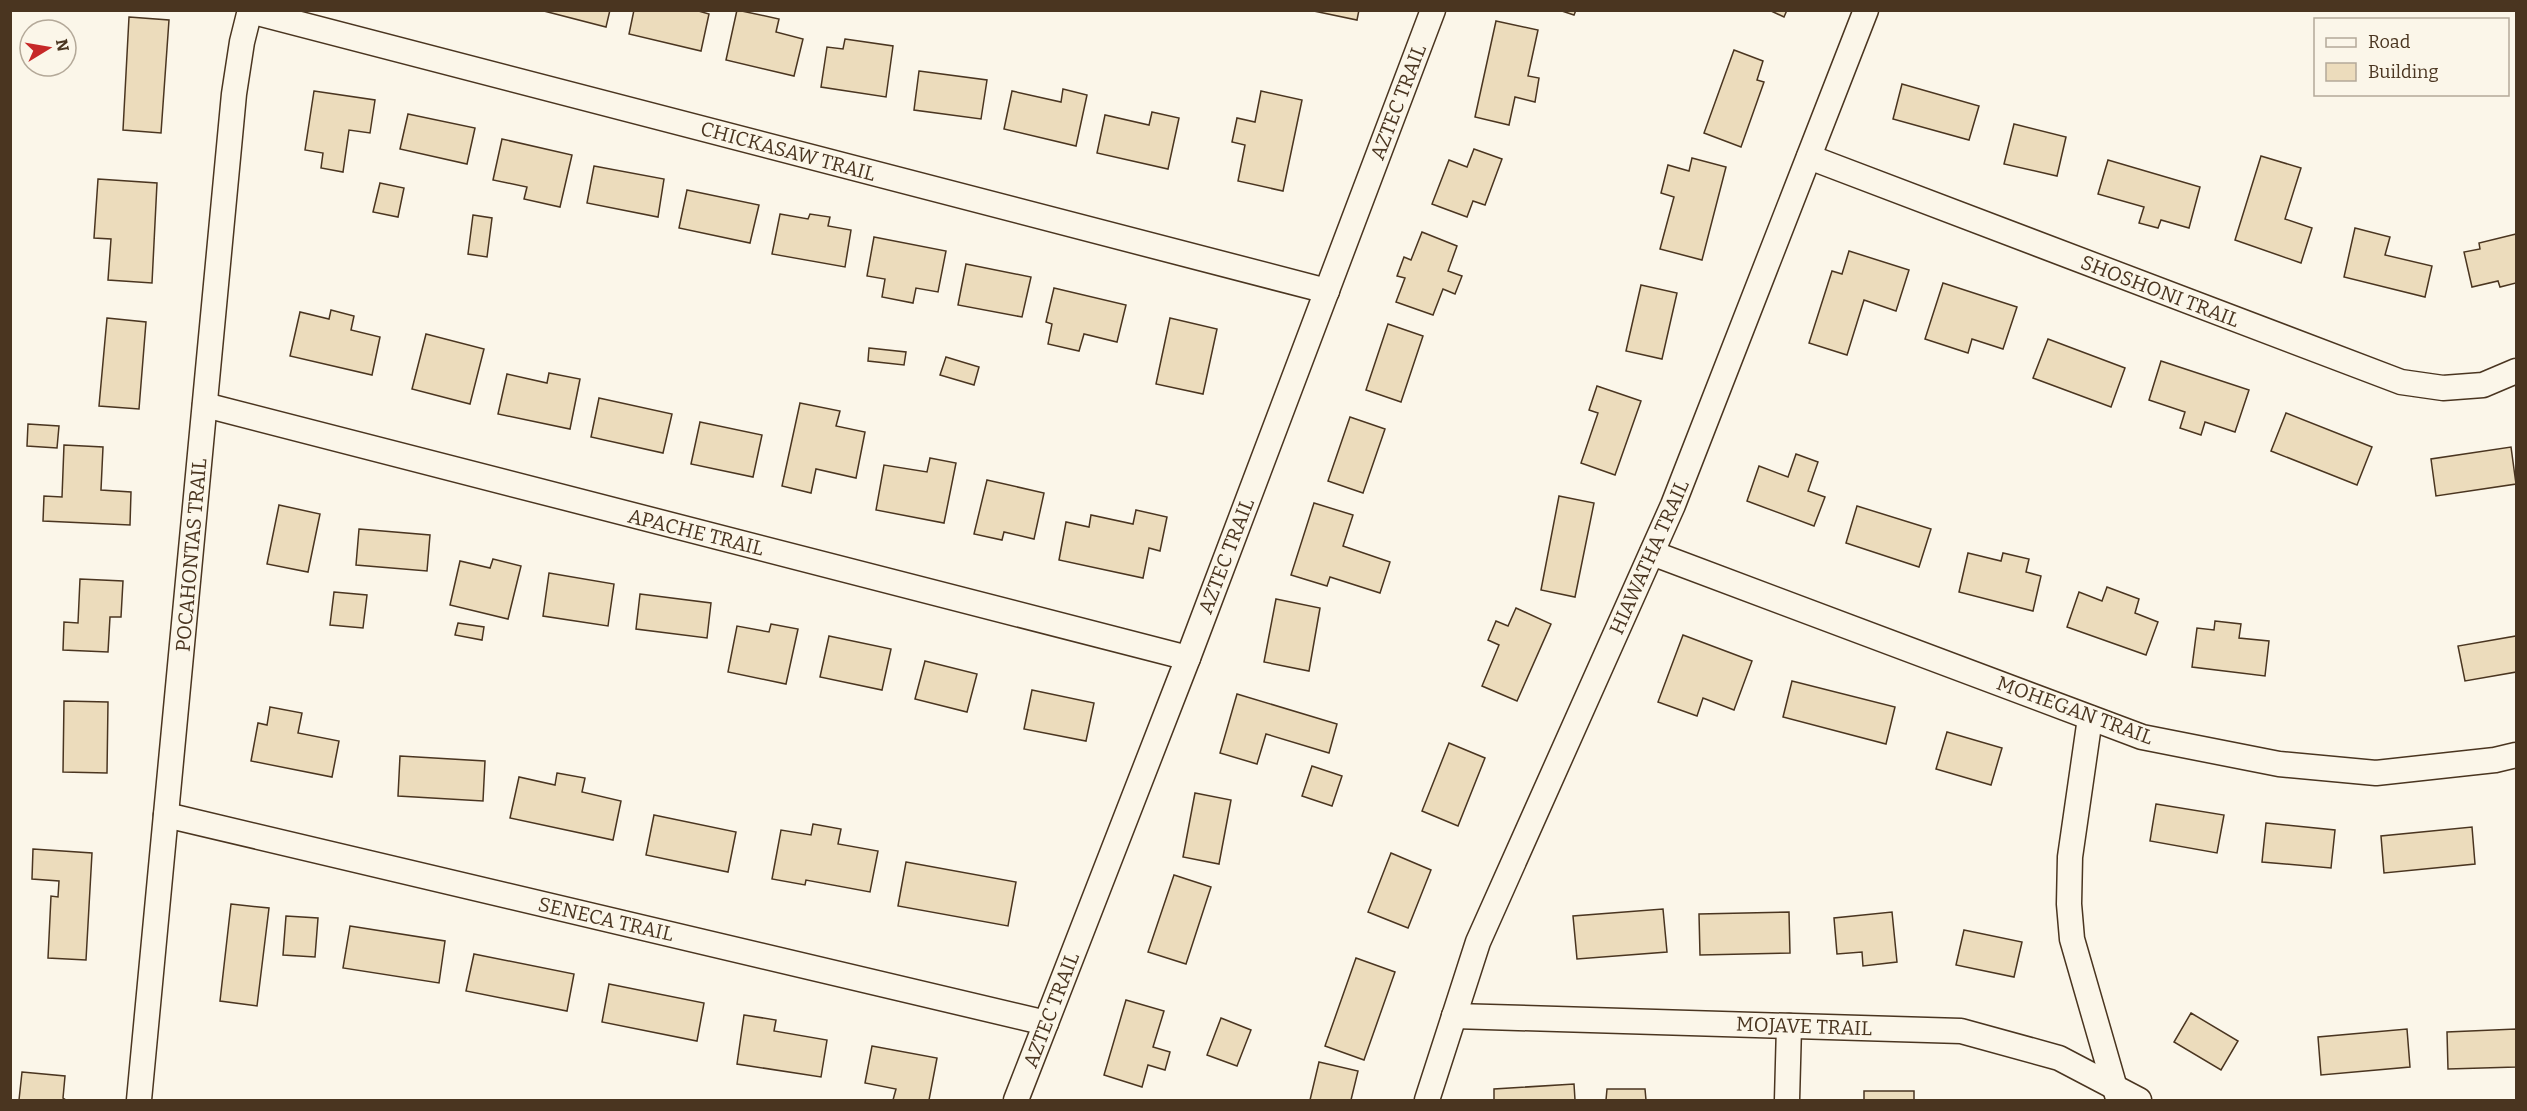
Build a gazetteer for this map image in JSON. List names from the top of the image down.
{
  "streets": {
    "street": [
      "AZTEC TRAIL",
      "CHICKASAW TRAIL",
      "SHOSHONI TRAIL",
      "APACHE TRAIL",
      "POCAHONTAS TRAIL",
      "HIAWATHA TRAIL",
      "MOHEGAN TRAIL",
      "SENECA TRAIL",
      "MOJAVE TRAIL"
    ]
  },
  "crossings": [
    ["AZTEC TRAIL", "CHICKASAW TRAIL"],
    ["AZTEC TRAIL", "APACHE TRAIL"],
    ["AZTEC TRAIL", "SENECA TRAIL"],
    ["CHICKASAW TRAIL", "POCAHONTAS TRAIL"],
    ["SHOSHONI TRAIL", "HIAWATHA TRAIL"],
    ["APACHE TRAIL", "POCAHONTAS TRAIL"],
    ["POCAHONTAS TRAIL", "SENECA TRAIL"],
    ["HIAWATHA TRAIL", "MOHEGAN TRAIL"],
    ["HIAWATHA TRAIL", "MOJAVE TRAIL"]
  ],
  "legend": ["Road", "Building"],
  "north": "right"
}
